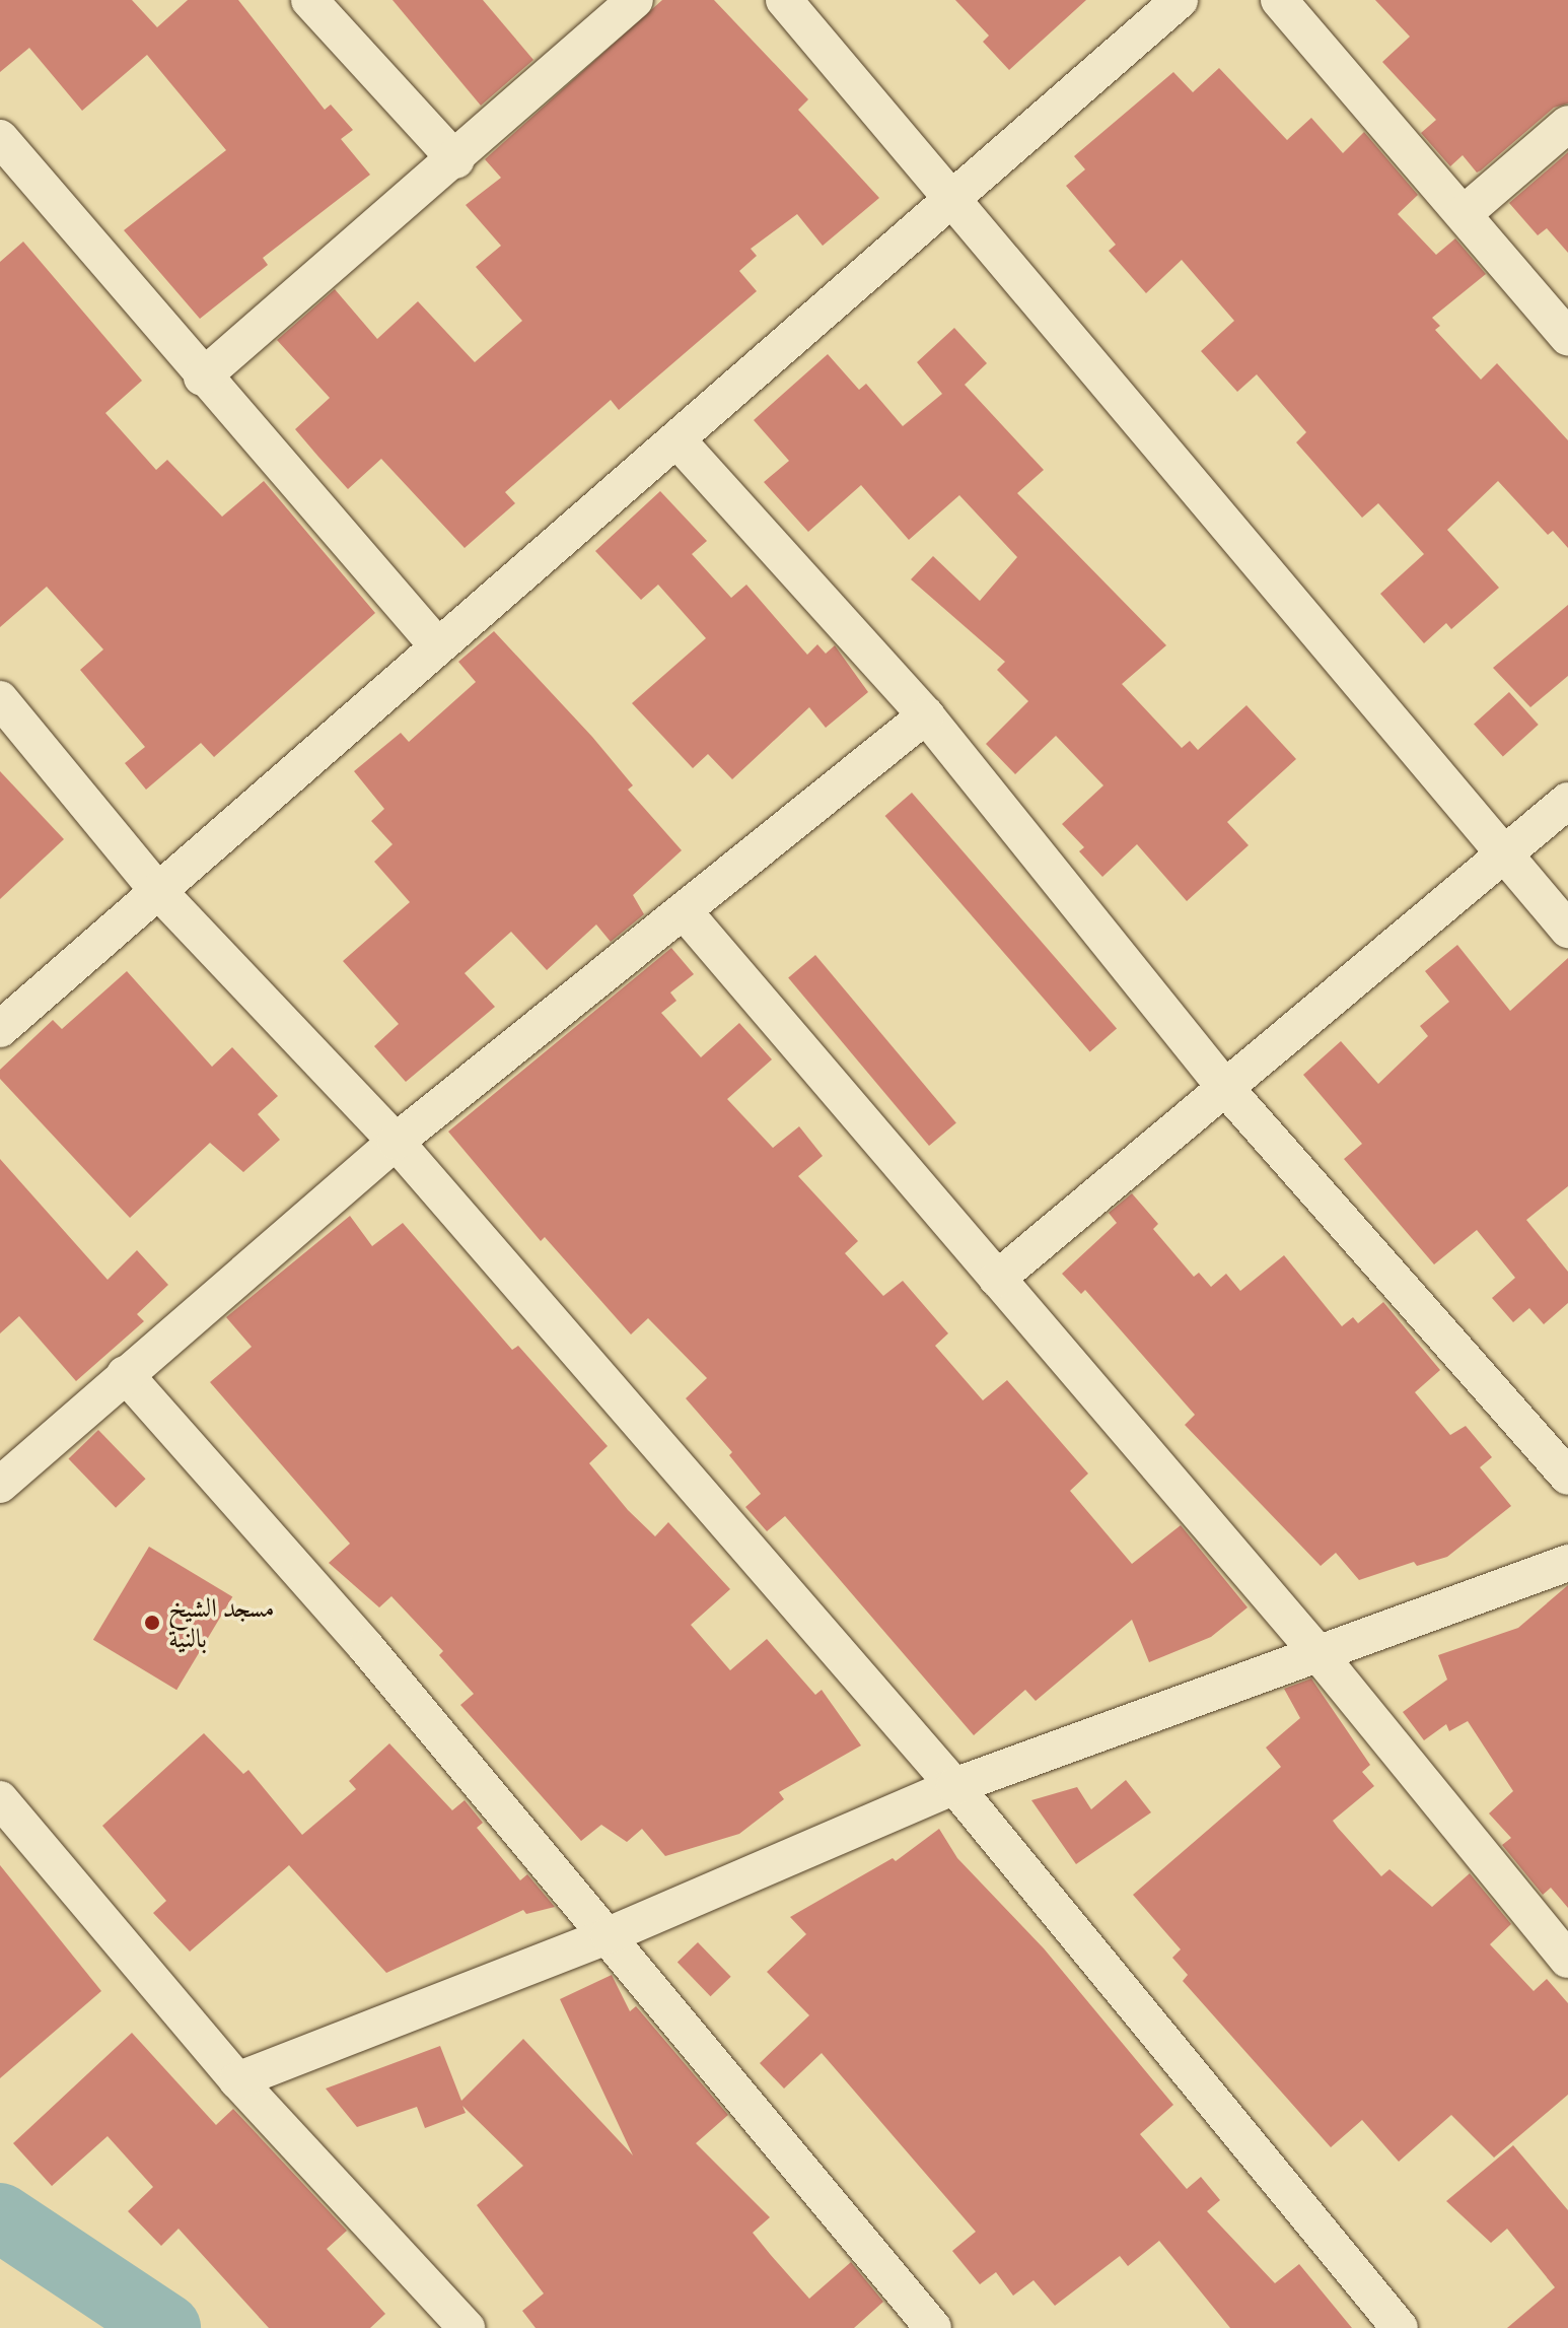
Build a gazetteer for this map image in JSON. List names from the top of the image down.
{
  "places": ["مسجد الشيخ بالنية"]
}
